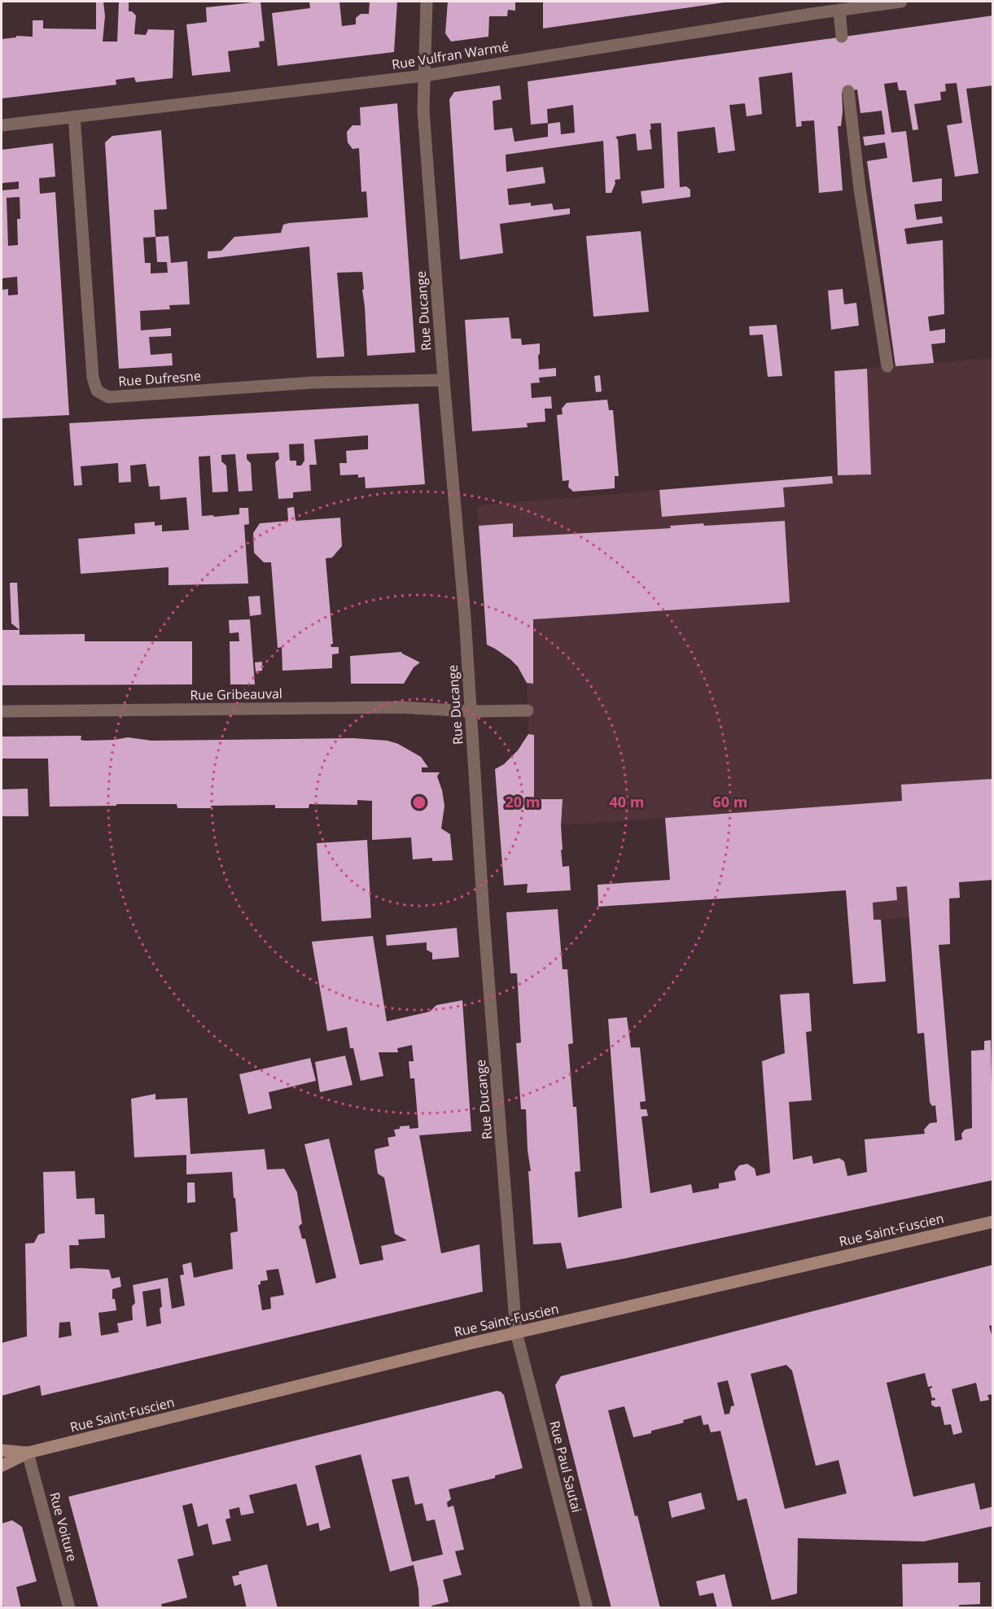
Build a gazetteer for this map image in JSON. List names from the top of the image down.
{
  "streets": {
    "main road": ["Rue Saint-Fuscien"],
    "street": [
      "Rue Vulfran Warmé",
      "Rue Ducange",
      "Rue Dufresne",
      "Rue Gribeauval",
      "Rue Paul Sautai",
      "Rue Voiture"
    ]
  },
  "crossings": [
    ["Rue Vulfran Warmé", "Rue Ducange"],
    ["Rue Vulfran Warmé", "Rue Dufresne"],
    ["Rue Ducange", "Rue Dufresne"],
    ["Rue Ducange", "Rue Gribeauval"],
    ["Rue Ducange", "Rue Saint-Fuscien"],
    ["Rue Ducange", "Rue Paul Sautai"],
    ["Rue Saint-Fuscien", "Rue Paul Sautai"],
    ["Rue Saint-Fuscien", "Rue Voiture"]
  ],
  "rings": ["20 m", "40 m", "60 m"]
}
